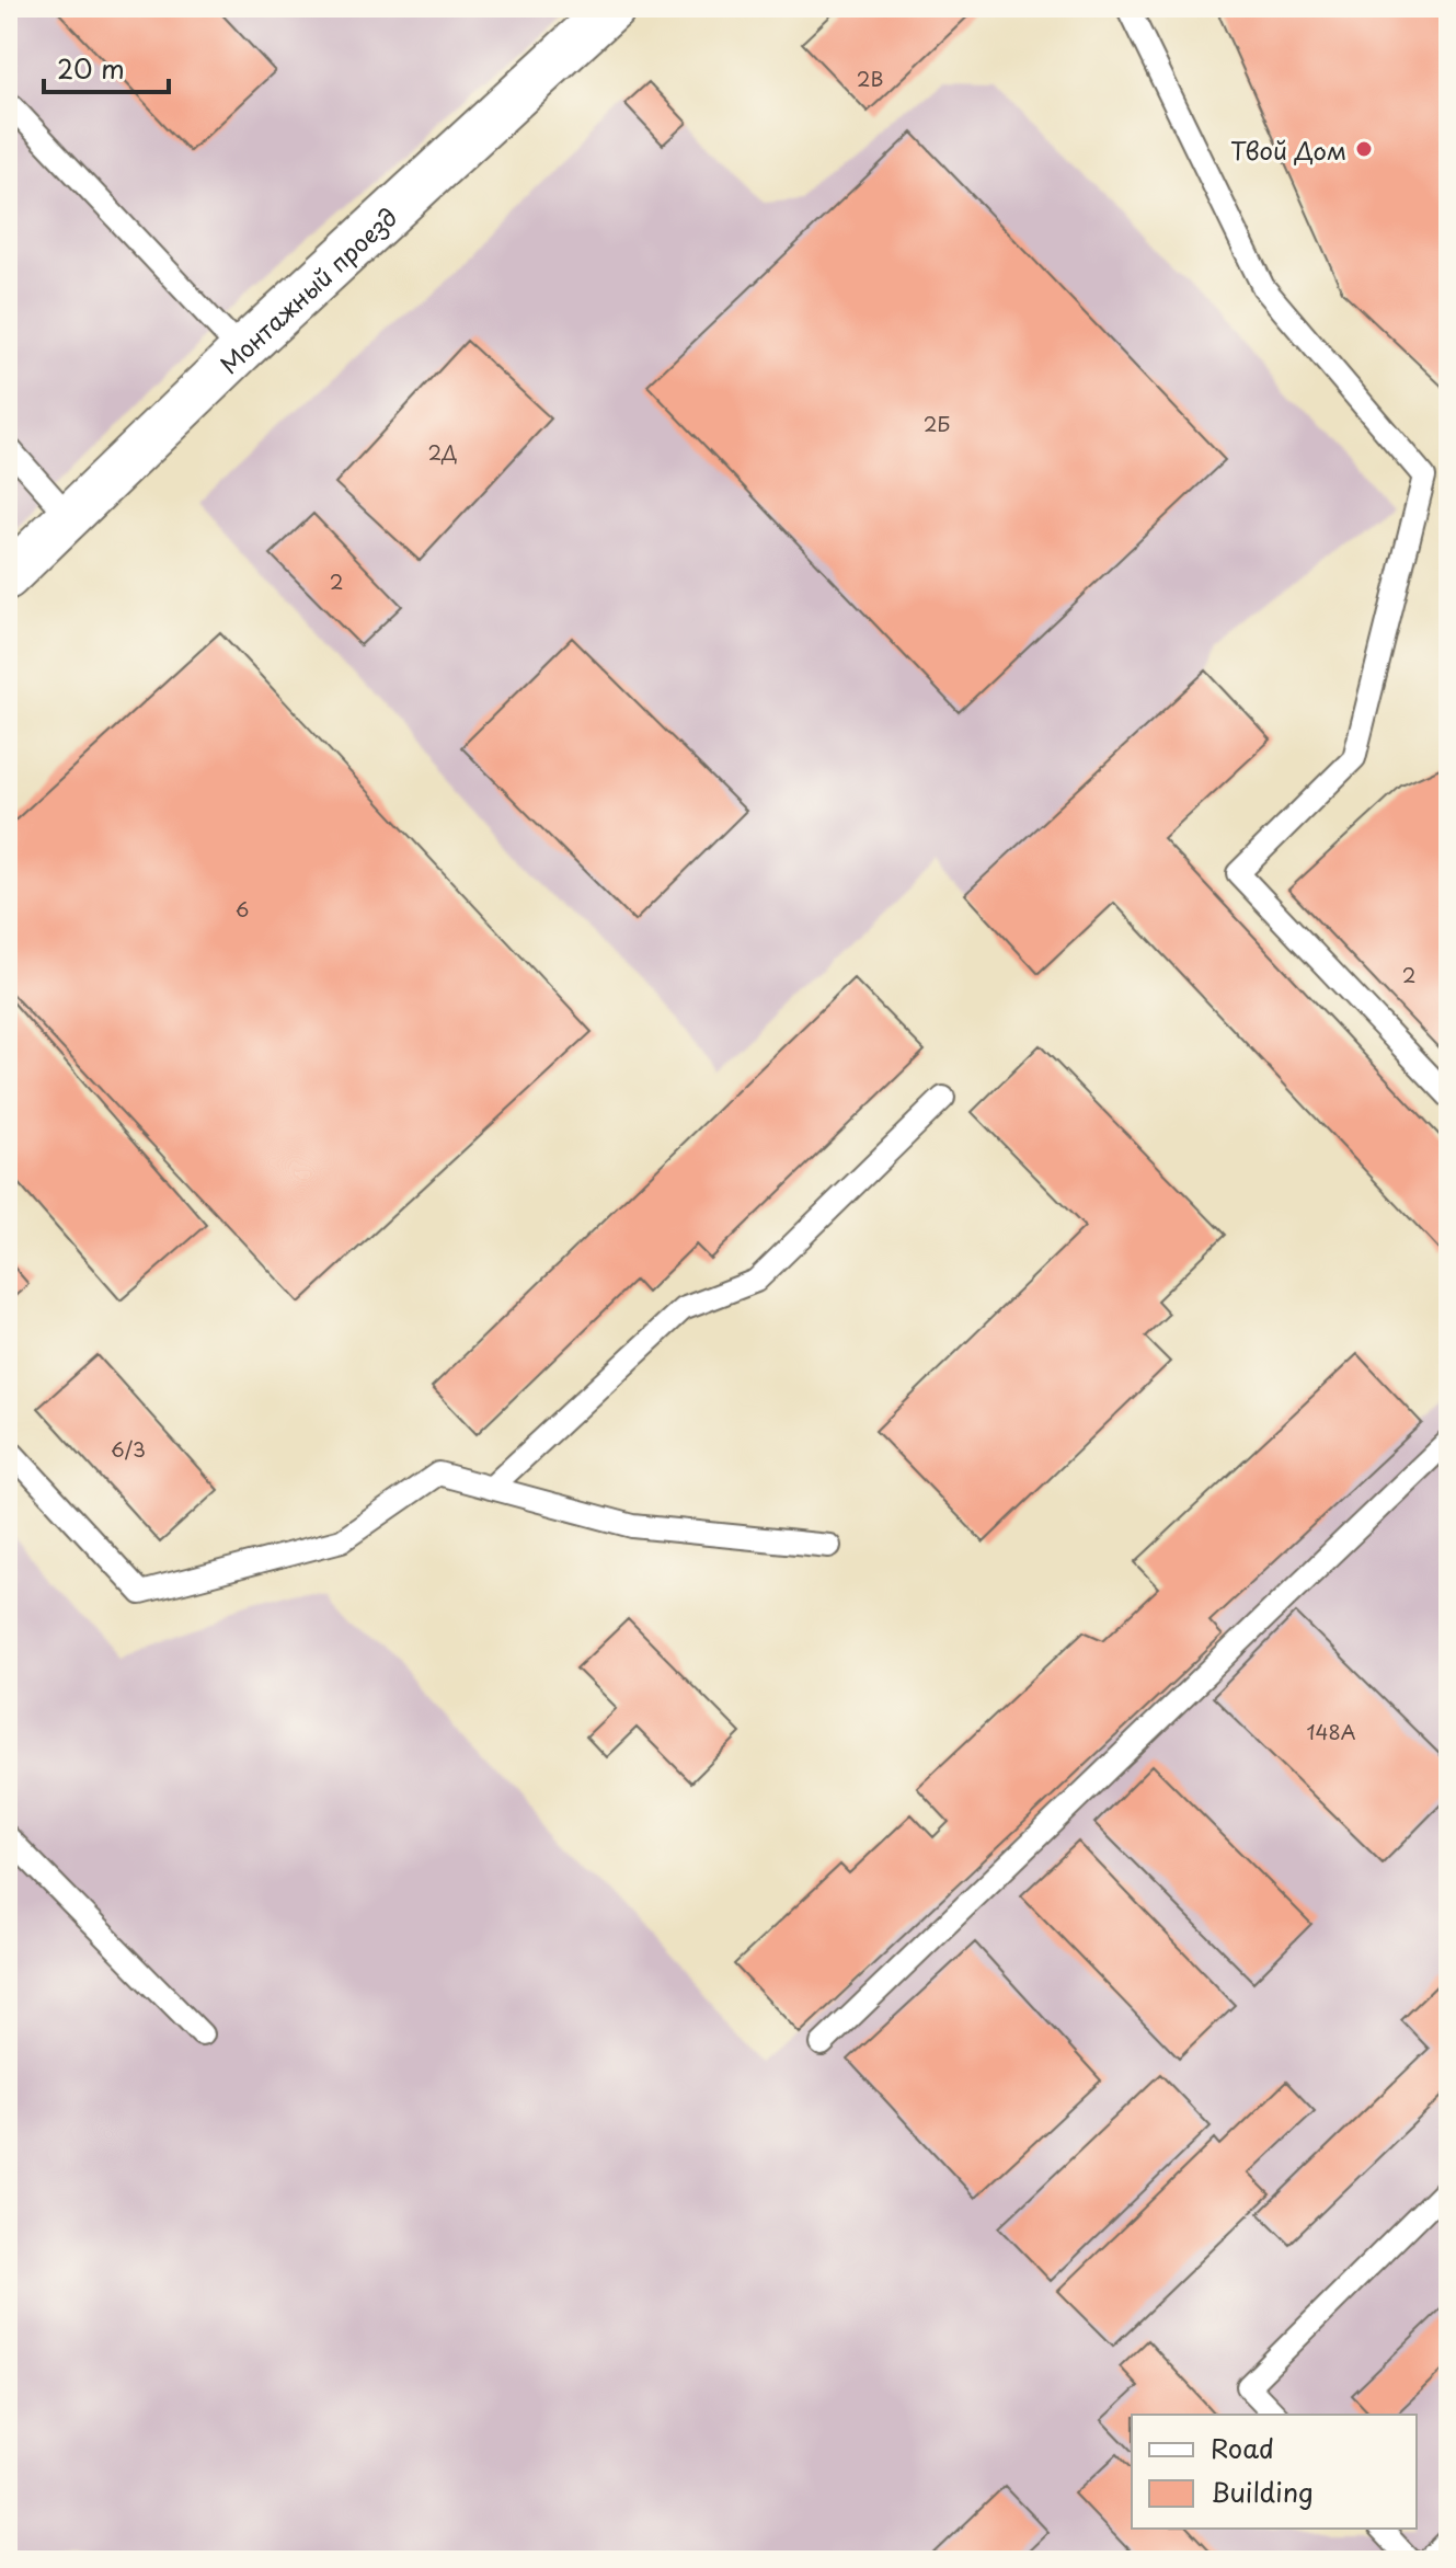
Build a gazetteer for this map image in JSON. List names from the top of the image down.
{
  "streets": {
    "street": ["Монтажный проезд"]
  },
  "places": ["Твой Дом"],
  "house_numbers": [
    "2В",
    "2Б",
    "2Д",
    "2",
    "6",
    "2",
    "6/3",
    "148А"
  ],
  "legend": ["Road", "Building"],
  "scale_bar": "20 m"
}
